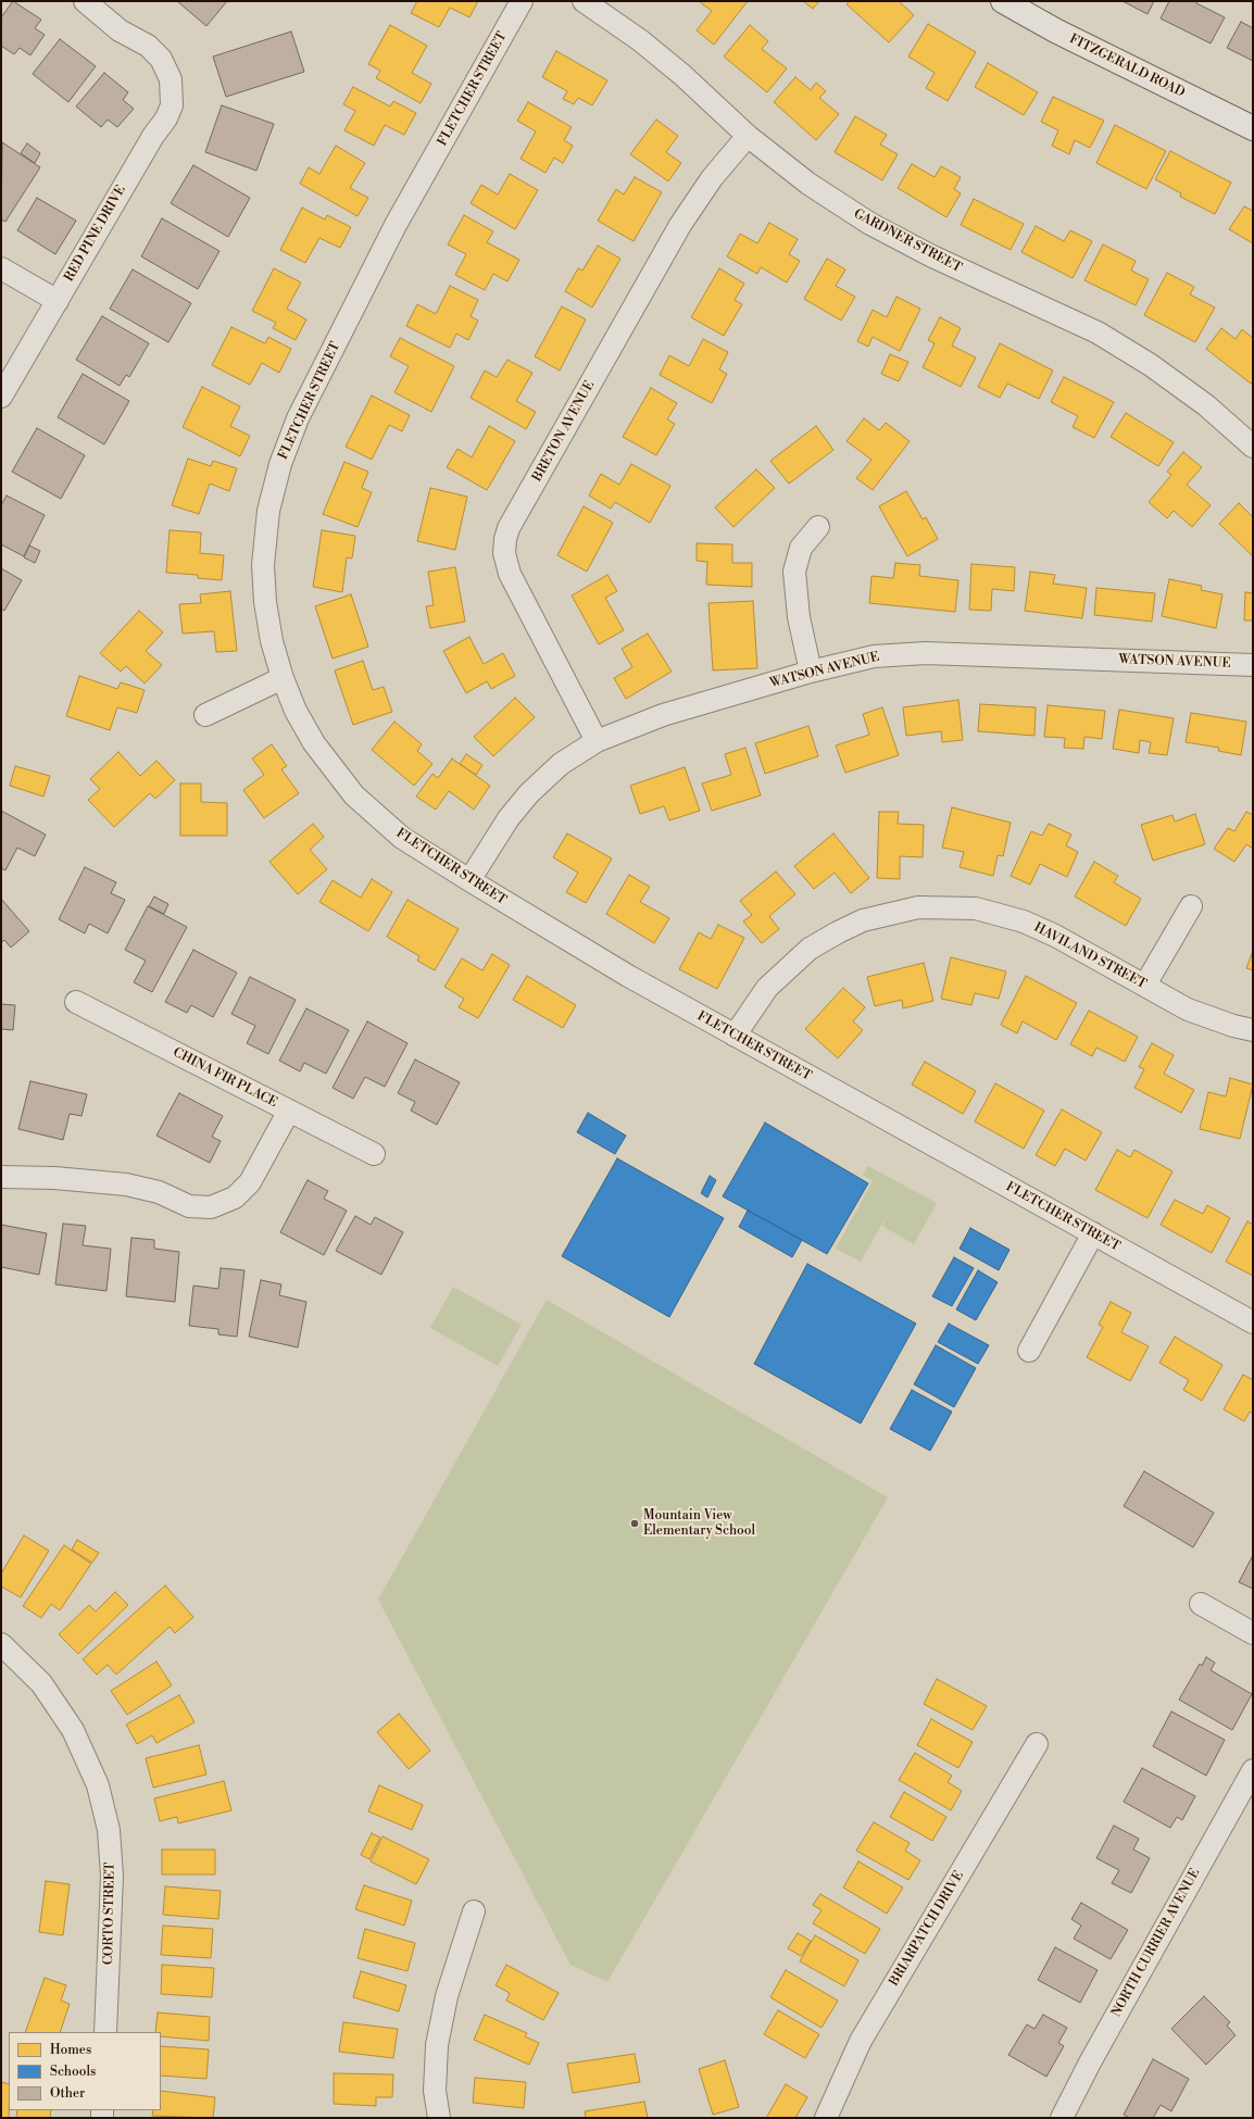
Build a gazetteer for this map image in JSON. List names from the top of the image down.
{
  "streets": {
    "main road": ["FITZGERALD ROAD"],
    "street": [
      "FLETCHER STREET",
      "RED PINE DRIVE",
      "GARDNER STREET",
      "BRETON AVENUE",
      "WATSON AVENUE",
      "HAVILAND STREET",
      "CHINA FIR PLACE",
      "CORTO STREET",
      "BRIARPATCH DRIVE",
      "NORTH CURRIER AVENUE"
    ]
  },
  "crossings": [
    ["FLETCHER STREET", "WATSON AVENUE"],
    ["FLETCHER STREET", "HAVILAND STREET"],
    ["GARDNER STREET", "BRETON AVENUE"],
    ["BRETON AVENUE", "WATSON AVENUE"]
  ],
  "places": ["Mountain View Elementary School"],
  "legend": ["Homes", "Schools", "Other"]
}
